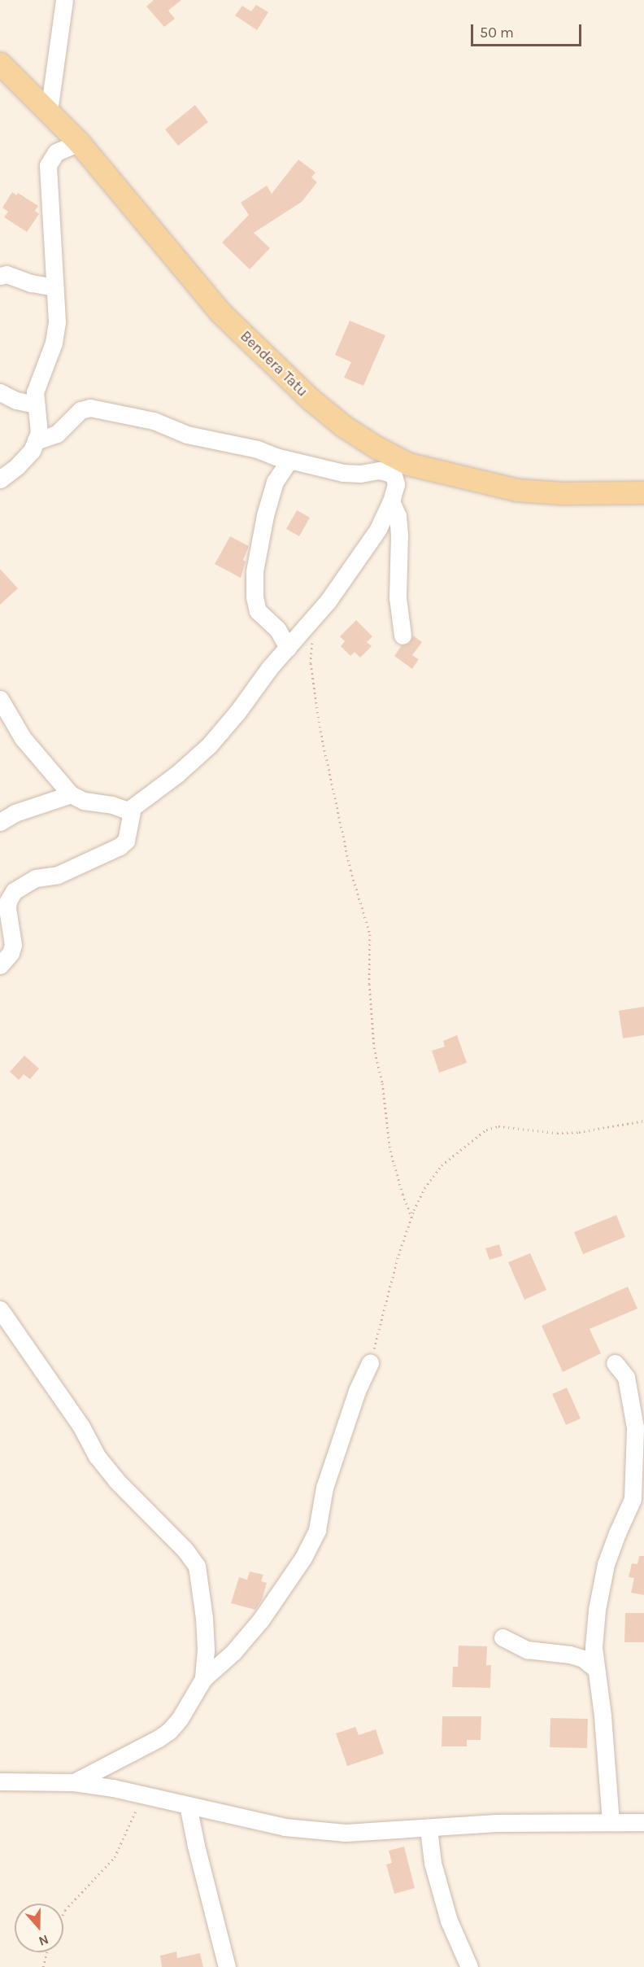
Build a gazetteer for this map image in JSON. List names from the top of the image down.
{
  "streets": {
    "main road": ["Bendera Tatu"]
  },
  "scale_bar": "50 m",
  "north": "bottom"
}
